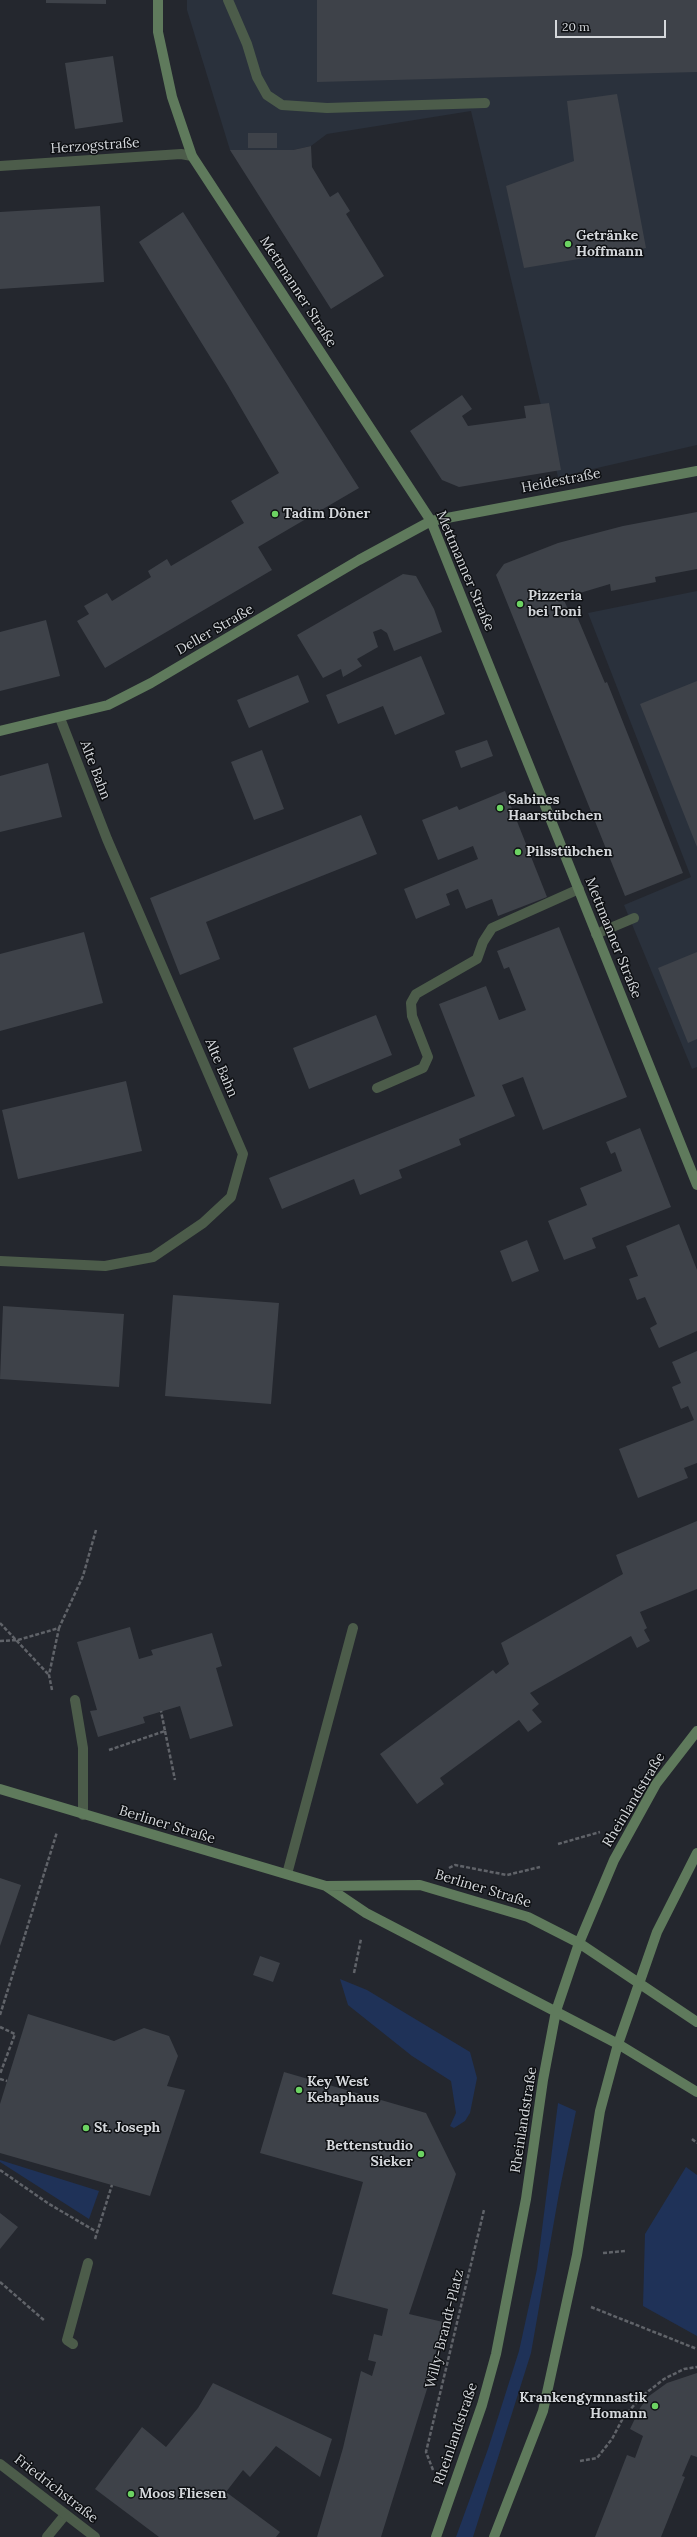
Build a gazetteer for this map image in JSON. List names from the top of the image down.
{
  "streets": {
    "main road": [
      "Mettmanner Straße",
      "Heidestraße",
      "Deller Straße",
      "Rheinlandstraße",
      "Berliner Straße"
    ],
    "street": ["Herzogstraße", "Alte Bahn", "Friedrichstraße"],
    "path": ["Willy-Brandt-Platz"]
  },
  "crossings": [
    ["Herzogstraße", "Mettmanner Straße"],
    ["Mettmanner Straße", "Heidestraße"],
    ["Mettmanner Straße", "Deller Straße"],
    ["Heidestraße", "Deller Straße"],
    ["Deller Straße", "Alte Bahn"],
    ["Rheinlandstraße", "Berliner Straße"]
  ],
  "places": [
    "Getränke Hoffmann",
    "Tadim Döner",
    "Pizzeria bei Toni",
    "Sabines Haarstübchen",
    "Pilsstübchen",
    "Key West Kebaphaus",
    "St. Joseph",
    "Bettenstudio Sieker",
    "Krankengymnastik Homann",
    "Moos Fliesen"
  ],
  "scale_bar": "20 m"
}
